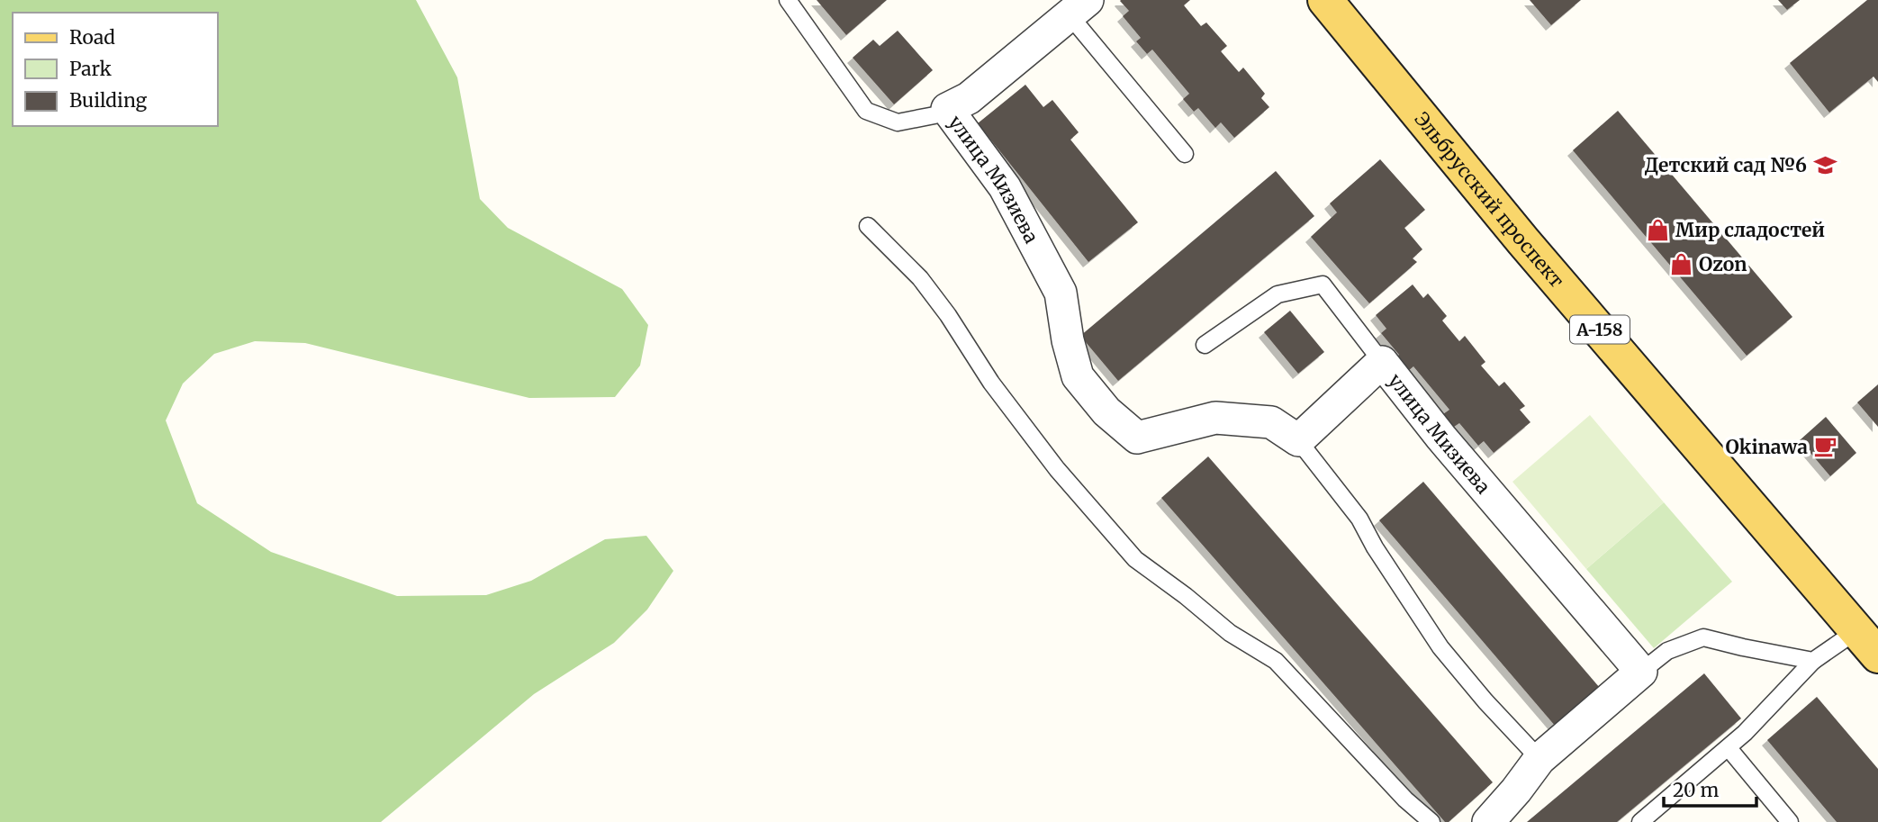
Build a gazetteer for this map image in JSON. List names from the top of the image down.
{
  "streets": {
    "main road": ["Эльбрусский проспект", "А-158"],
    "street": ["улица Мизиева"]
  },
  "places": {
    "school or university": ["Детский сад №6"],
    "shop": ["Мир сладостей", "Ozon"],
    "cafe": ["Okinawa"]
  },
  "legend": ["Road", "Park", "Building"],
  "scale_bar": "20 m"
}
